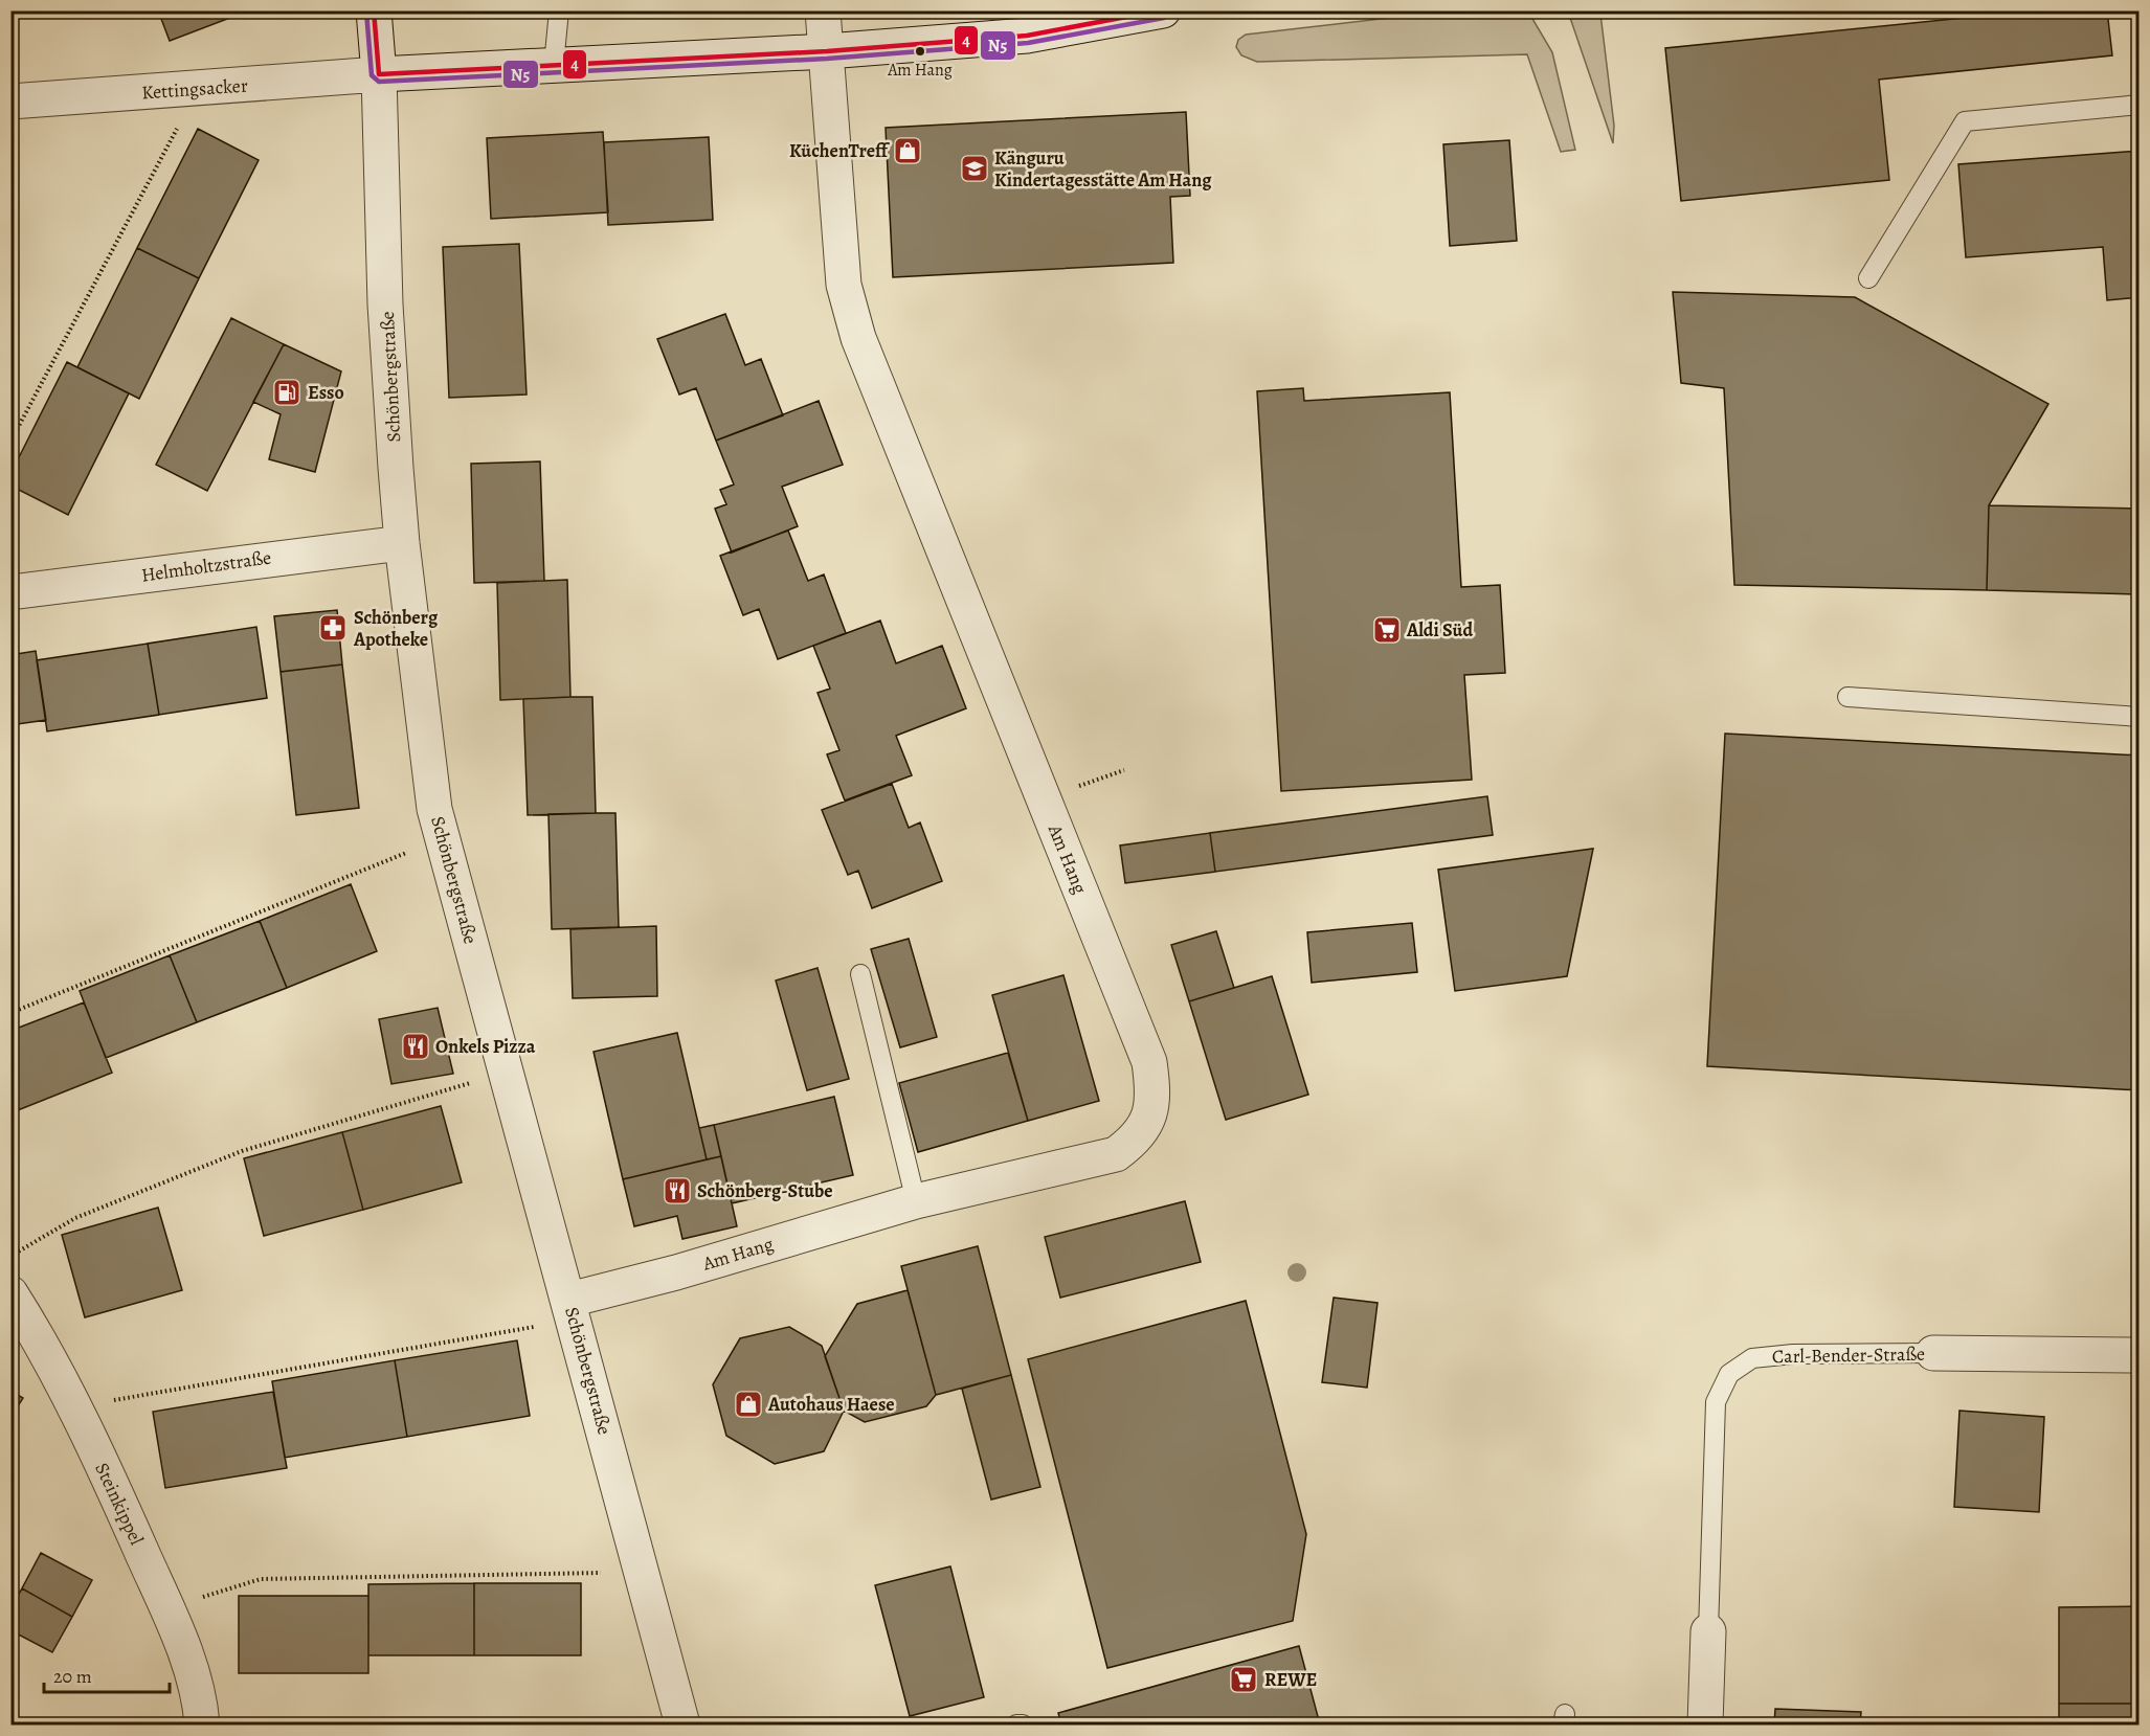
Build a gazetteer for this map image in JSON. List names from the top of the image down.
{
  "streets": {
    "street": [
      "Kettingsacker",
      "Schönbergstraße",
      "Helmholtzstraße",
      "Am Hang",
      "Carl-Bender-Straße",
      "Steinkippel"
    ]
  },
  "crossings": [
    ["Kettingsacker", "Schönbergstraße"],
    ["Kettingsacker", "Am Hang"],
    ["Schönbergstraße", "Helmholtzstraße"],
    ["Schönbergstraße", "Am Hang"]
  ],
  "places": {
    "other": ["Am Hang"],
    "shop": ["KüchenTreff", "Autohaus Haese"],
    "school or university": ["Känguru Kindertagesstätte Am Hang"],
    "fuel station": ["Esso"],
    "pharmacy": ["Schönberg Apotheke"],
    "supermarket": ["Aldi Süd", "REWE"],
    "restaurant": ["Onkels Pizza", "Schönberg-Stube"]
  },
  "lines": ["transit line 4", "transit line N5"],
  "scale_bar": "20 m"
}
